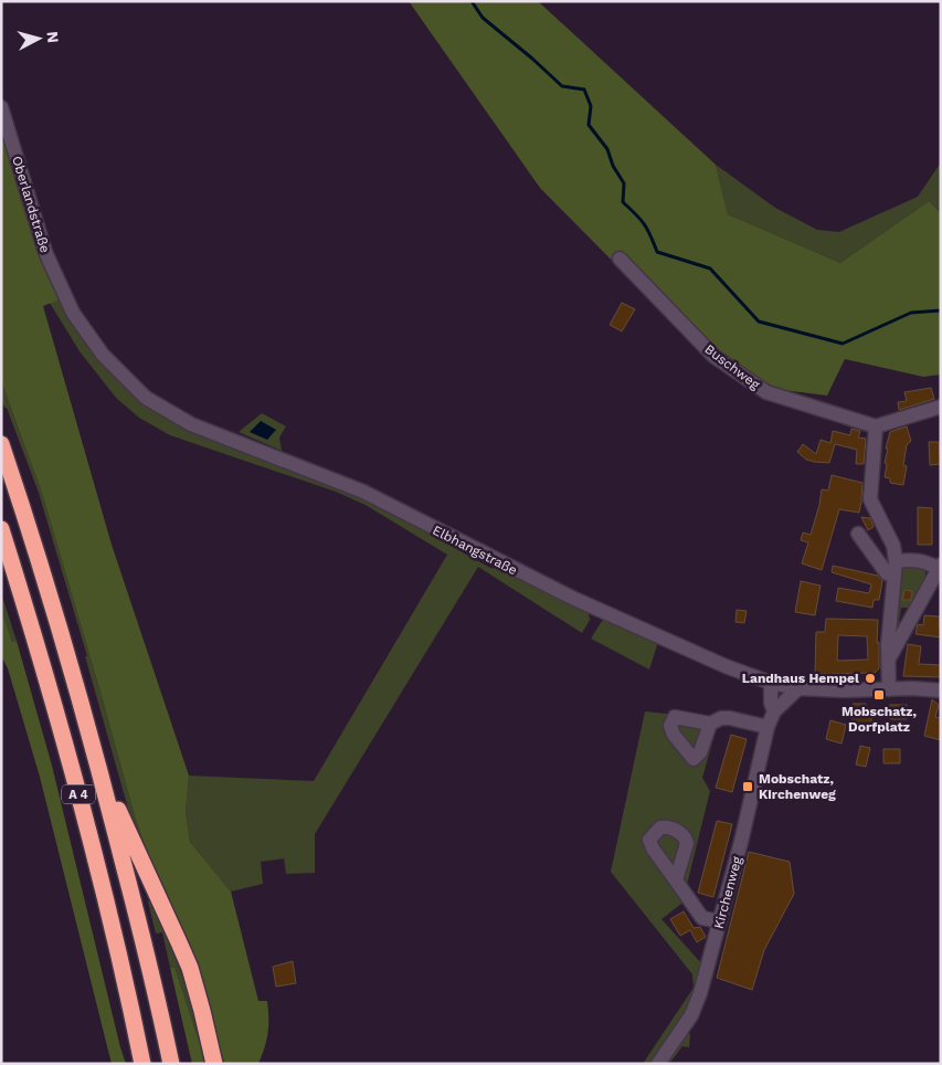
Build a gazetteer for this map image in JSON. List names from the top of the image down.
{
  "streets": {
    "highway": ["A 4"],
    "street": [
      "Oberlandstraße",
      "Buschweg",
      "Elbhangstraße",
      "Kirchenweg"
    ]
  },
  "crossings": [
    ["Oberlandstraße", "Elbhangstraße"],
    ["Elbhangstraße", "Kirchenweg"]
  ],
  "places": {
    "other": ["Landhaus Hempel"],
    "transit": ["Mobschatz, Dorfplatz", "Mobschatz, Kirchenweg"]
  },
  "north": "right"
}
